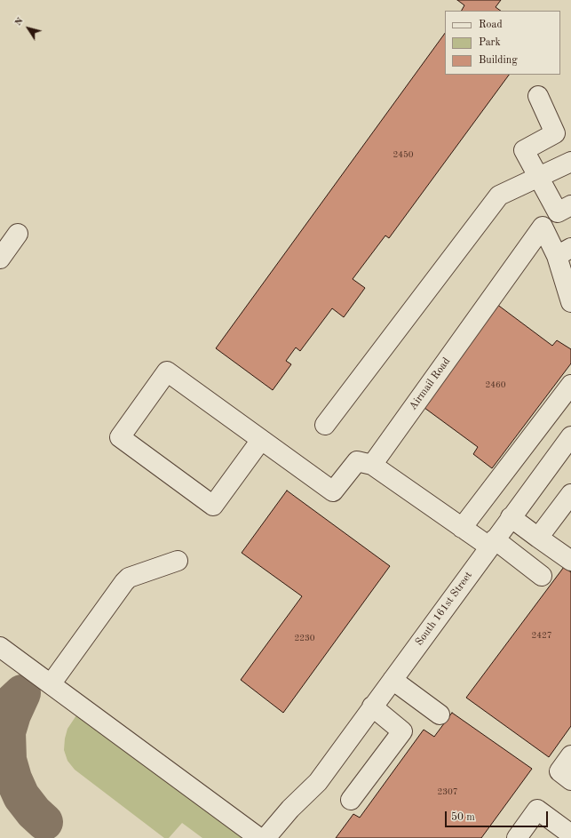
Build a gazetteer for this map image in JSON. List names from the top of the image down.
{
  "streets": {
    "street": ["Airmail Road", "South 161st Street"]
  },
  "house_numbers": [
    "2450",
    "2460",
    "2427",
    "2230",
    "2307"
  ],
  "legend": ["Road", "Park", "Building"],
  "scale_bar": "50 m",
  "north": "top left"
}
